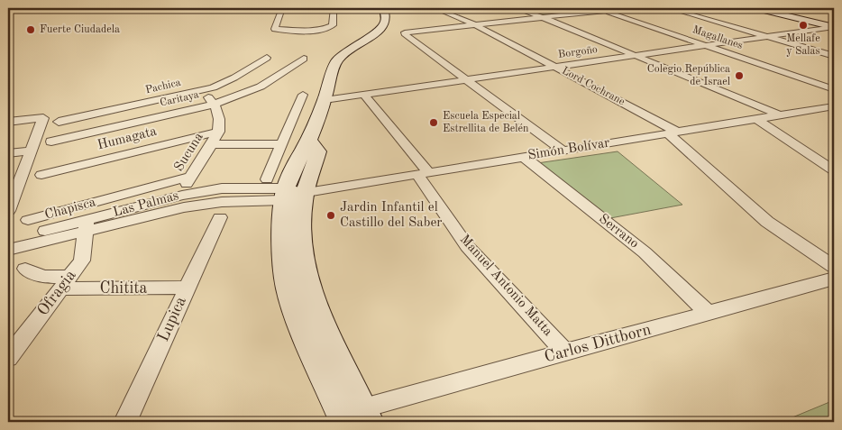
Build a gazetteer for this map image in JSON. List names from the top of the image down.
{
  "streets": {
    "street": [
      "Magallanes",
      "Borgoño",
      "Pachica",
      "Lord Cochrane",
      "Caritaya",
      "Humagata",
      "Simón Bolívar",
      "Sucuna",
      "Las Palmas",
      "Chapisca",
      "Serrano",
      "Manuel Antonio Matta",
      "Chitita",
      "Ofragia",
      "Lupica",
      "Carlos Dittborn"
    ]
  },
  "crossings": [
    ["Magallanes", "Borgoño"],
    ["Borgoño", "Lord Cochrane"],
    ["Borgoño", "Manuel Antonio Matta"],
    ["Lord Cochrane", "Simón Bolívar"],
    ["Caritaya", "Sucuna"],
    ["Humagata", "Sucuna"],
    ["Simón Bolívar", "Las Palmas"],
    ["Simón Bolívar", "Serrano"],
    ["Simón Bolívar", "Manuel Antonio Matta"],
    ["Sucuna", "Las Palmas"],
    ["Sucuna", "Chapisca"],
    ["Las Palmas", "Ofragia"],
    ["Serrano", "Carlos Dittborn"],
    ["Manuel Antonio Matta", "Carlos Dittborn"],
    ["Chitita", "Ofragia"],
    ["Chitita", "Lupica"]
  ],
  "places": [
    "Mellafe y Salas",
    "Fuerte Ciudadela",
    "Colegio República de Israel",
    "Escuela Especial Estrellita de Belén",
    "Jardin Infantil el Castillo del Saber"
  ]
}
